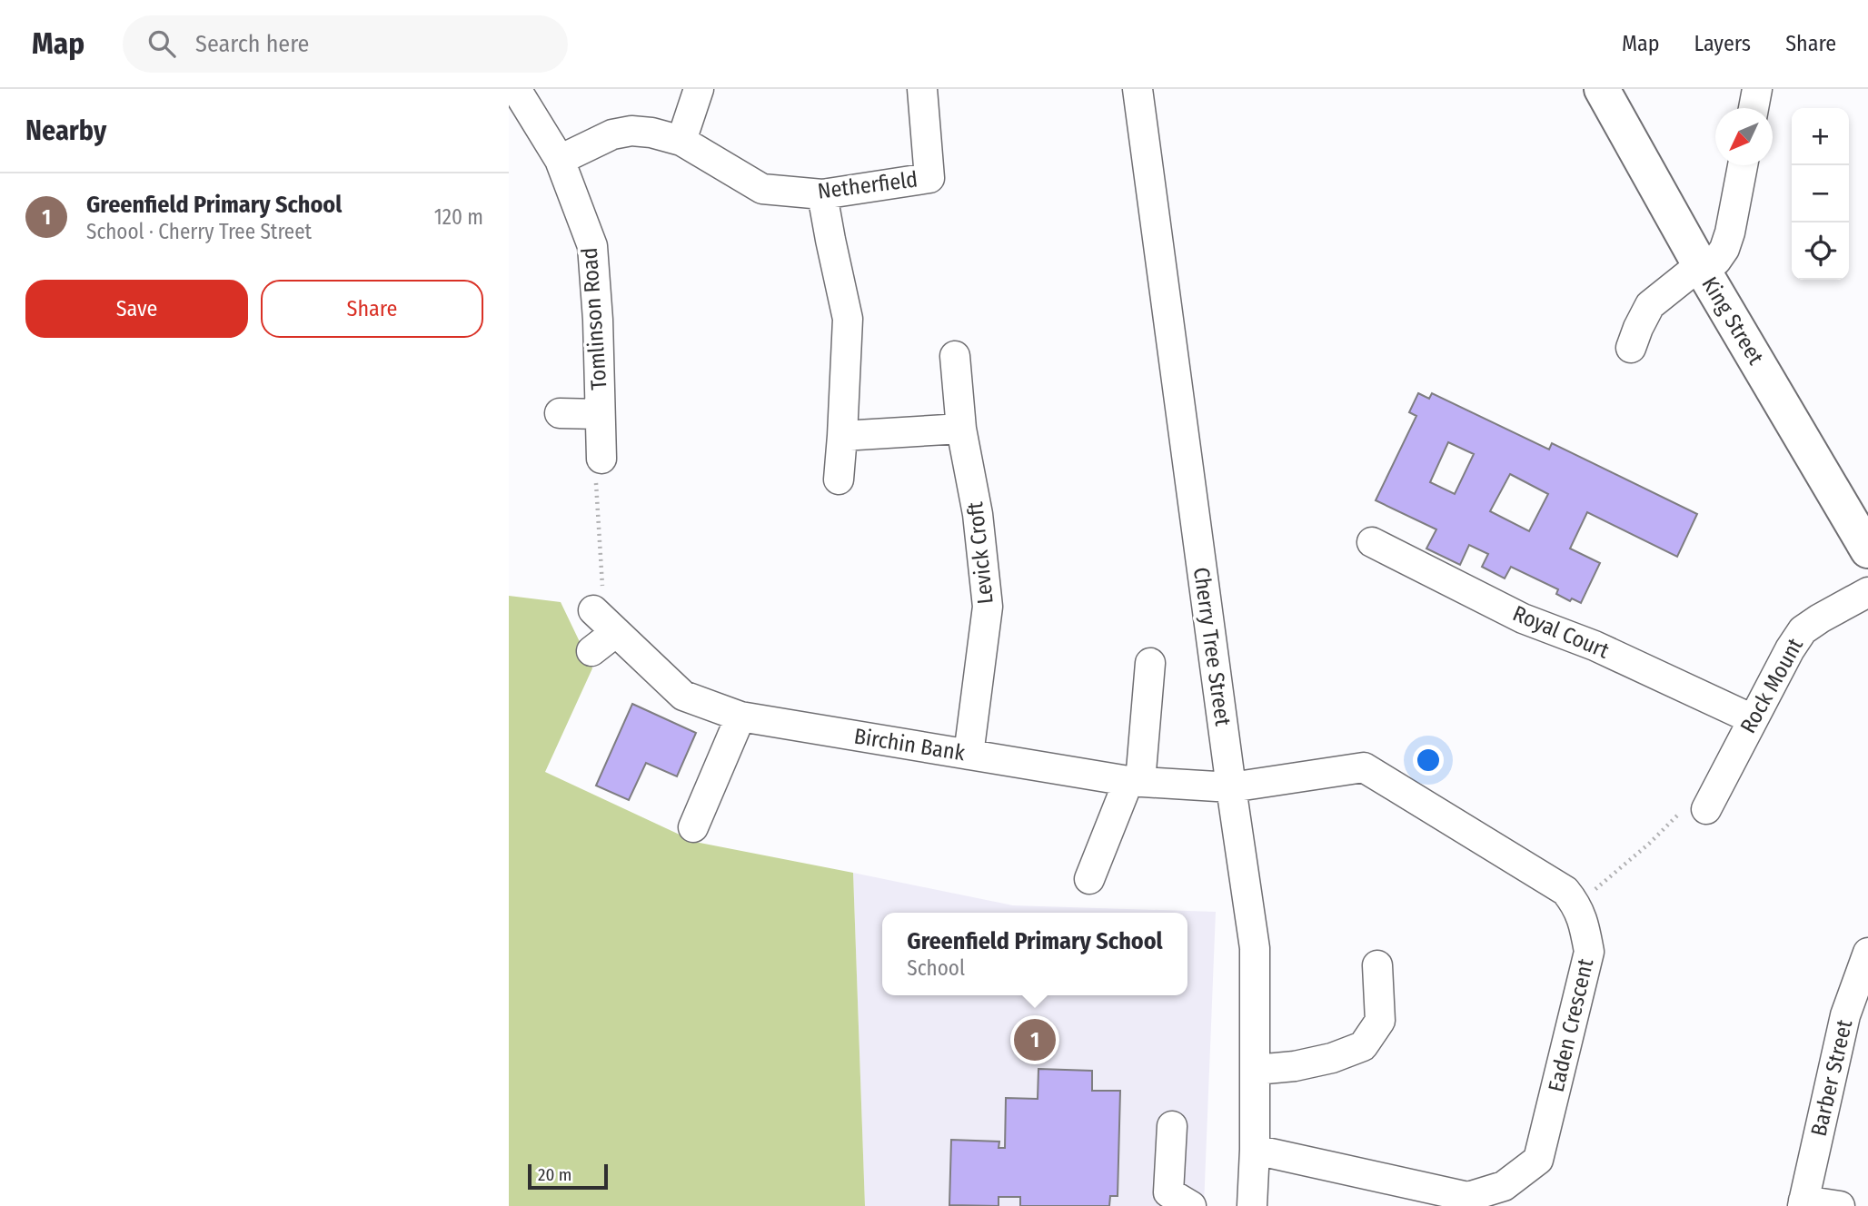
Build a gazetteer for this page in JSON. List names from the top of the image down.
{
  "streets": {
    "main road": ["King Street"],
    "street": [
      "Netherfield",
      "Tomlinson Road",
      "Levick Croft",
      "Royal Court",
      "Cherry Tree Street",
      "Rock Mount",
      "Birchin Bank",
      "Eaden Crescent",
      "Barber Street"
    ]
  },
  "crossings": [
    ["Netherfield", "Tomlinson Road"],
    ["Levick Croft", "Birchin Bank"],
    ["Royal Court", "Rock Mount"],
    ["Cherry Tree Street", "Birchin Bank"],
    ["Cherry Tree Street", "Eaden Crescent"]
  ],
  "scale_bar": "20 m",
  "north": "bottom left",
  "page": {
    "header": "Map",
    "search": "Search here",
    "nav": ["Map", "Layers", "Share"],
    "heading": "Nearby",
    "map_buttons": ["+", "−"],
    "list": [
      {
        "mark": "1",
        "name": "Greenfield Primary School",
        "note": "School · Cherry Tree Street",
        "value": "120 m"
      }
    ],
    "buttons": ["Save", "Share"],
    "popup": ["Greenfield Primary School", "School"],
    "pins": "1",
    "scale": "20 m"
  }
}
